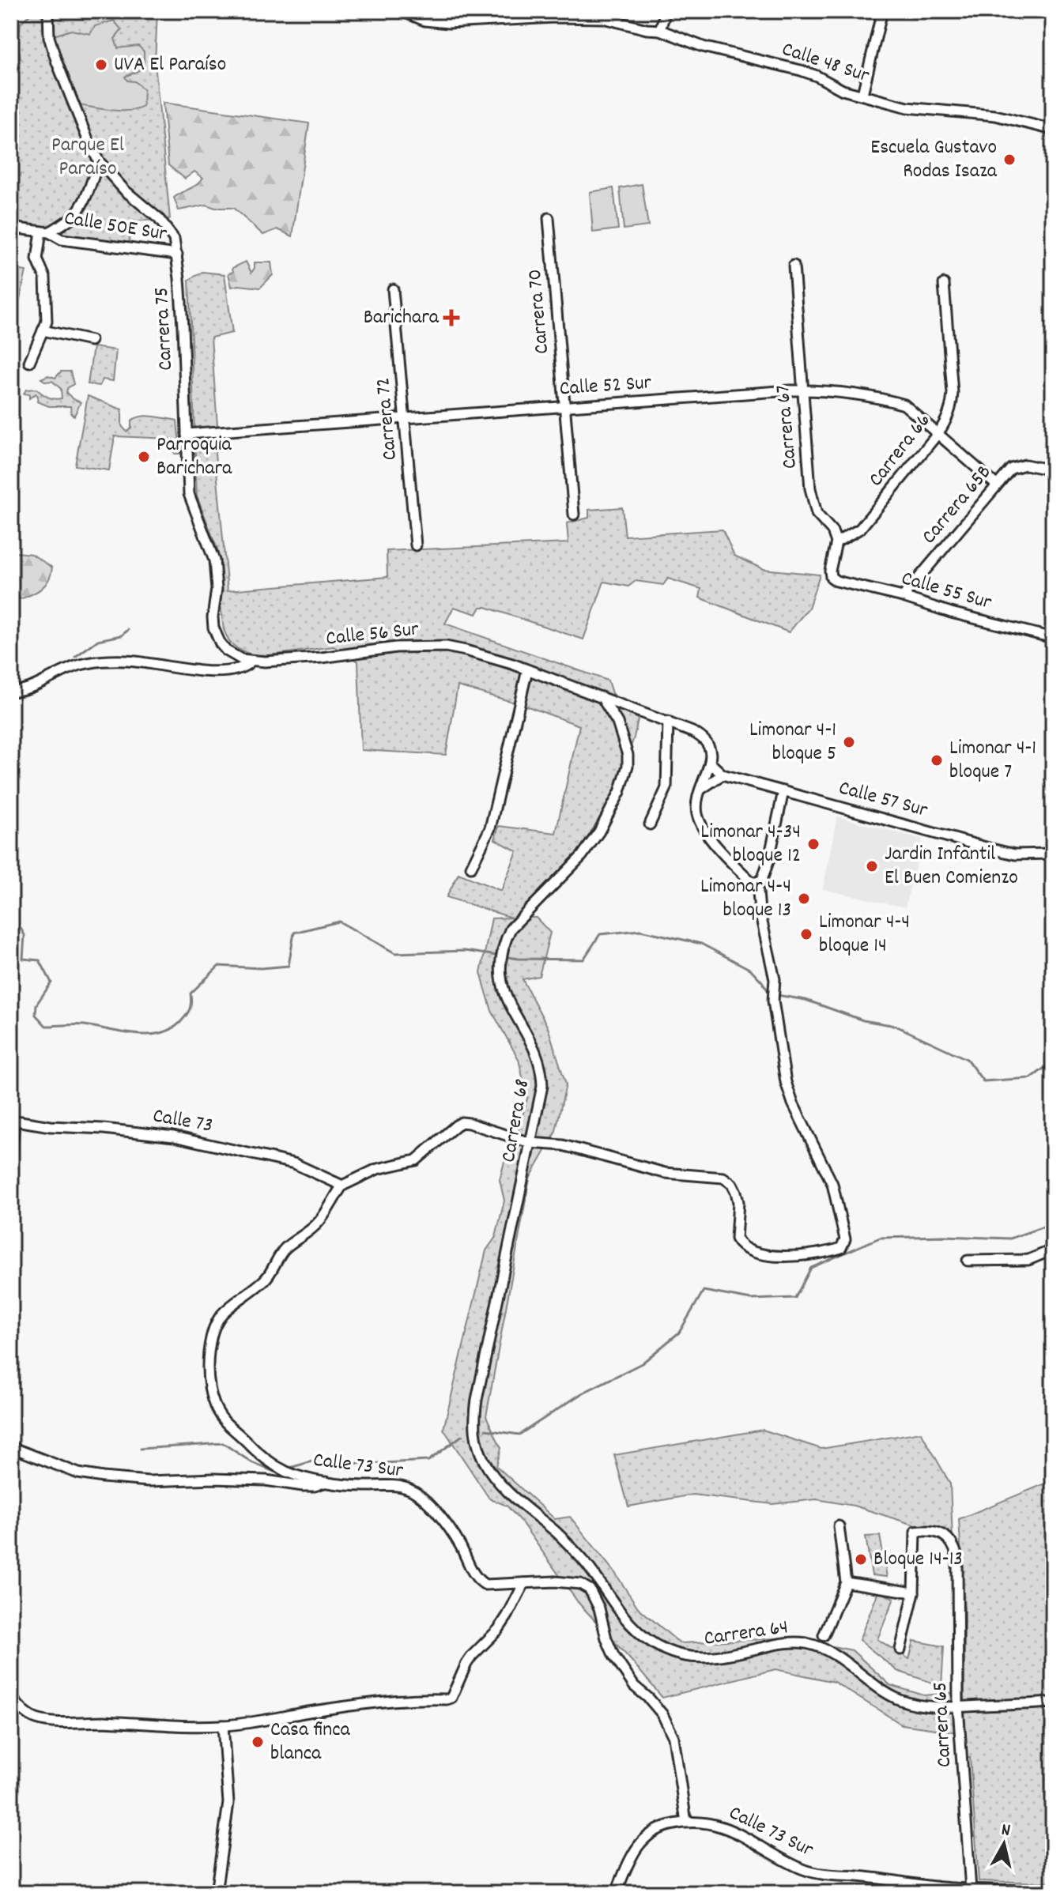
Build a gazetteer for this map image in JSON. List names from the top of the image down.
{
  "streets": {
    "street": [
      "Calle 48 Sur",
      "Calle 50E Sur",
      "Carrera 70",
      "Carrera 75",
      "Calle 52 Sur",
      "Carrera 72",
      "Carrera 67",
      "Carrera 66",
      "Carrera 65B",
      "Calle 55 Sur",
      "Calle 56 Sur",
      "Calle 57 Sur",
      "Carrera 68",
      "Calle 73",
      "Calle 73 Sur",
      "Carrera 64",
      "Carrera 65"
    ]
  },
  "crossings": [
    ["Calle 50E Sur", "Carrera 75"],
    ["Carrera 70", "Calle 52 Sur"],
    ["Carrera 75", "Calle 52 Sur"],
    ["Carrera 75", "Calle 56 Sur"],
    ["Calle 52 Sur", "Carrera 72"],
    ["Calle 52 Sur", "Carrera 67"],
    ["Calle 52 Sur", "Carrera 66"],
    ["Calle 52 Sur", "Carrera 65B"],
    ["Carrera 67", "Carrera 66"],
    ["Carrera 67", "Calle 55 Sur"],
    ["Carrera 66", "Calle 55 Sur"],
    ["Carrera 65B", "Calle 55 Sur"],
    ["Calle 56 Sur", "Calle 57 Sur"],
    ["Calle 56 Sur", "Carrera 68"],
    ["Carrera 68", "Carrera 64"],
    ["Calle 73", "Calle 73 Sur"],
    ["Calle 73 Sur", "Carrera 65"],
    ["Carrera 64", "Carrera 65"]
  ],
  "parks": ["Parque El Paraíso"],
  "places": {
    "other": [
      "UVA El Paraíso",
      "Escuela Gustavo Rodas Isaza",
      "Parroquia Barichara",
      "Limonar 4-1 bloque 5",
      "Limonar 4-1 bloque 7",
      "Limonar 4-34 bloque 12",
      "Jardin Infantil El Buen Comienzo",
      "Limonar 4-4 bloque 13",
      "Limonar 4-4 bloque 14",
      "Bloque 14-13",
      "Casa finca blanca"
    ],
    "health": ["Barichara"]
  },
  "north": "top"
}
